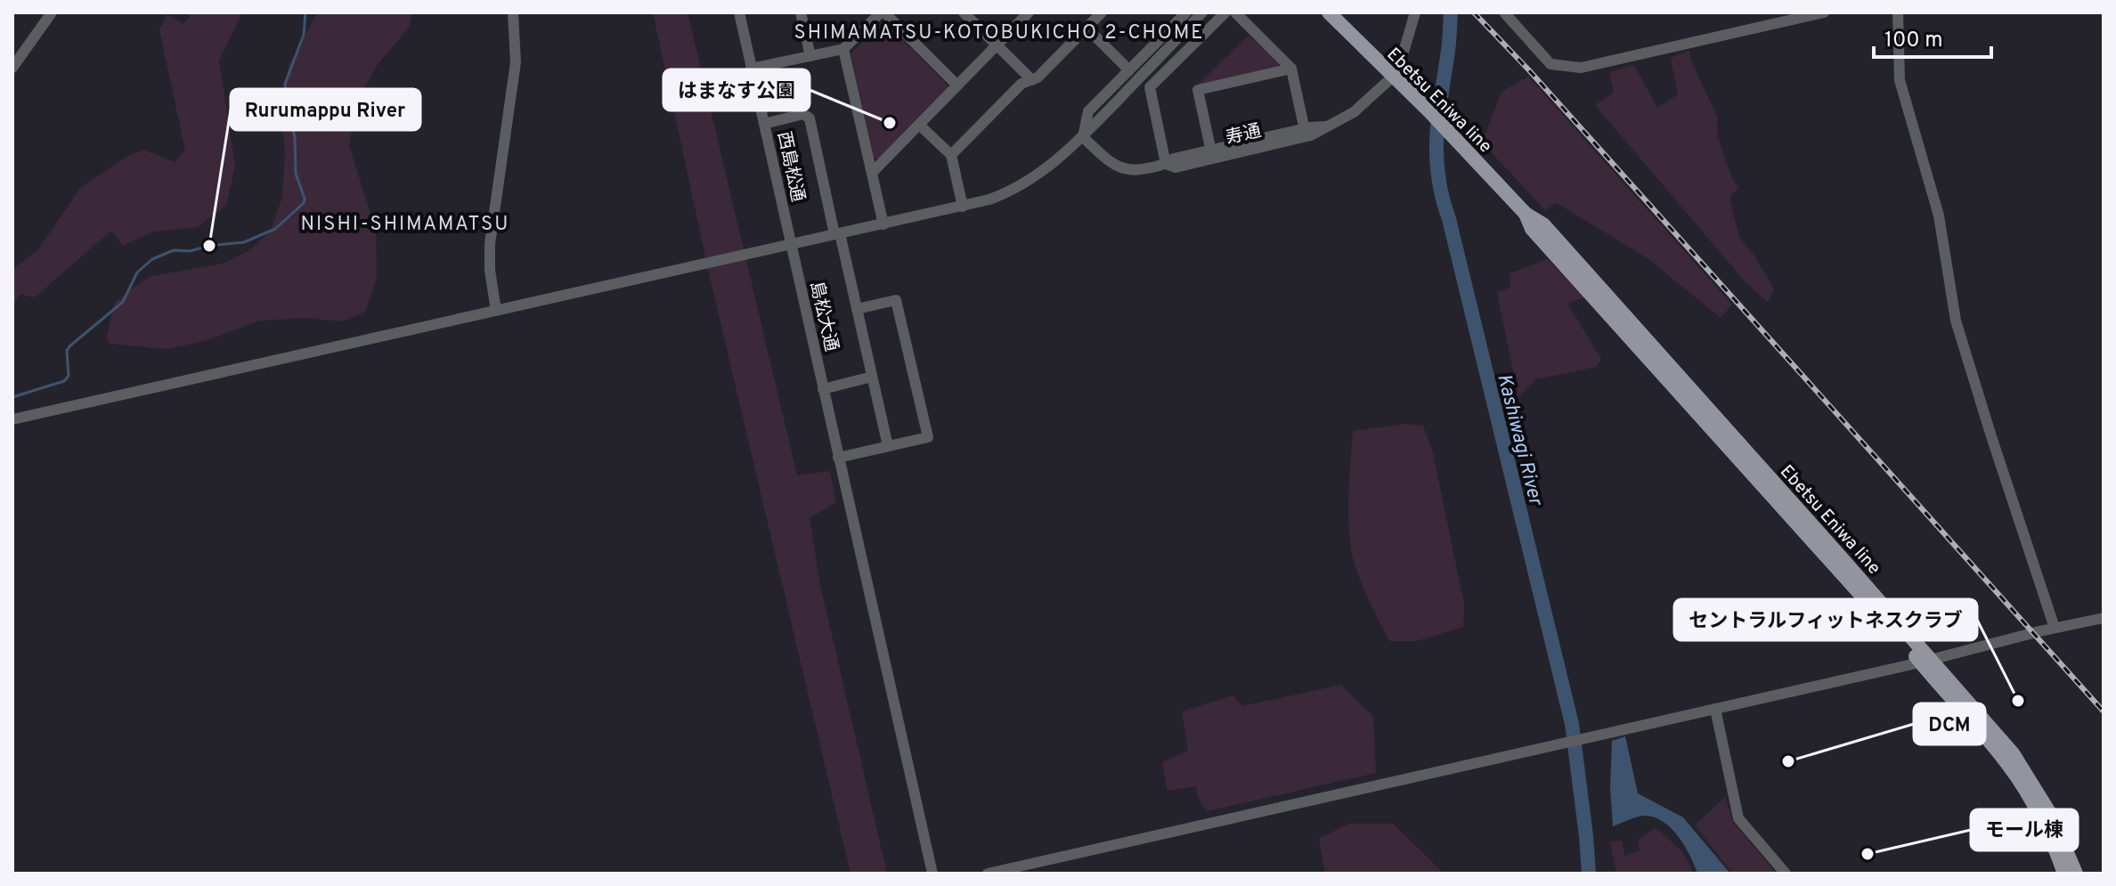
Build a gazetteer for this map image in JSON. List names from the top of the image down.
{
  "streets": {
    "main road": ["Ebetsu Eniwa line"],
    "street": ["寿通", "西島松通", "島松大通"]
  },
  "crossings": [
    ["Ebetsu Eniwa line", "寿通"],
    ["西島松通", "島松大通"]
  ],
  "districts": ["SHIMAMATSU-KOTOBUKICHO 2-CHOME", "NISHI-SHIMAMATSU"],
  "water": ["Kashiwagi River"],
  "places": [
    "はまなす公園",
    "Rurumappu River",
    "セントラルフィットネスクラブ",
    "DCM",
    "モール棟"
  ],
  "scale_bar": "100 m"
}
